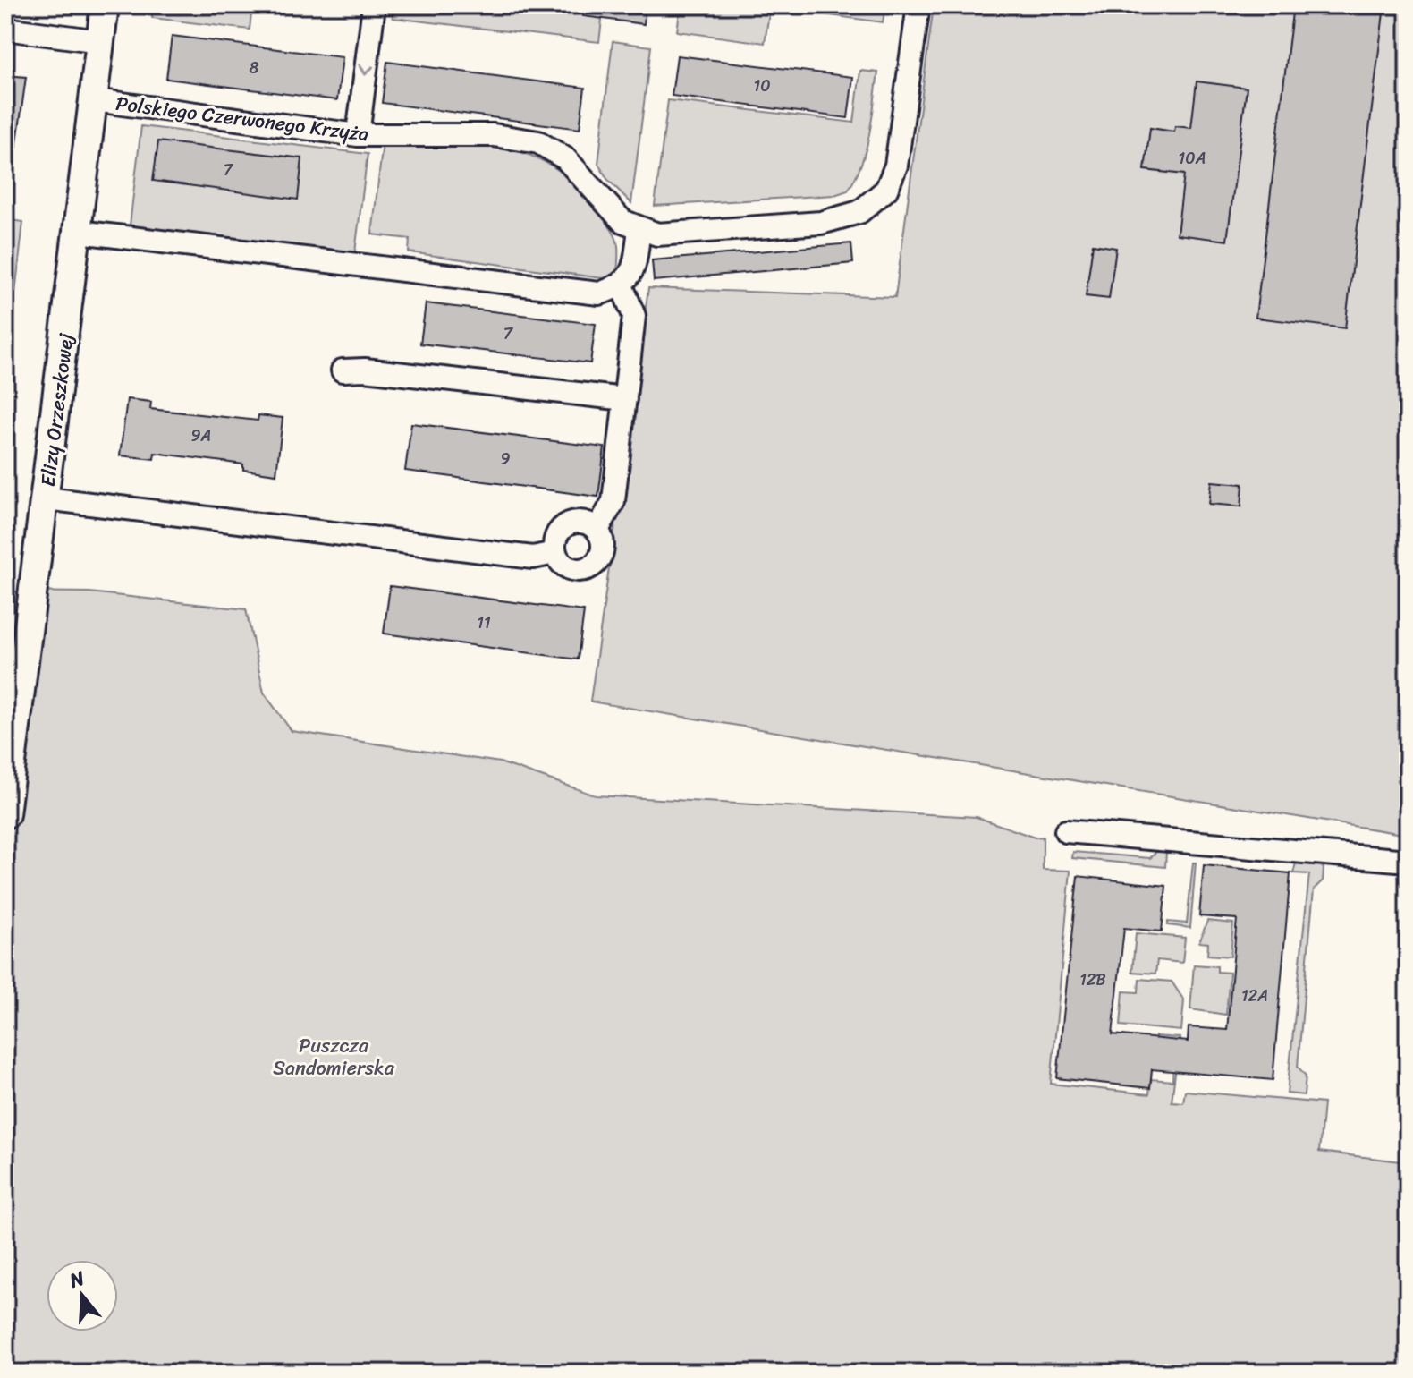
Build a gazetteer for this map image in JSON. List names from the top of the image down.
{
  "streets": {
    "street": ["Polskiego Czerwonego Krzyża", "Elizy Orzeszkowej"]
  },
  "crossings": [
    ["Polskiego Czerwonego Krzyża", "Elizy Orzeszkowej"]
  ],
  "parks": ["Puszcza Sandomierska"],
  "house_numbers": [
    "8",
    "10",
    "10A",
    "7",
    "7",
    "9A",
    "9",
    "11",
    "12B",
    "12A"
  ],
  "north": "top"
}
